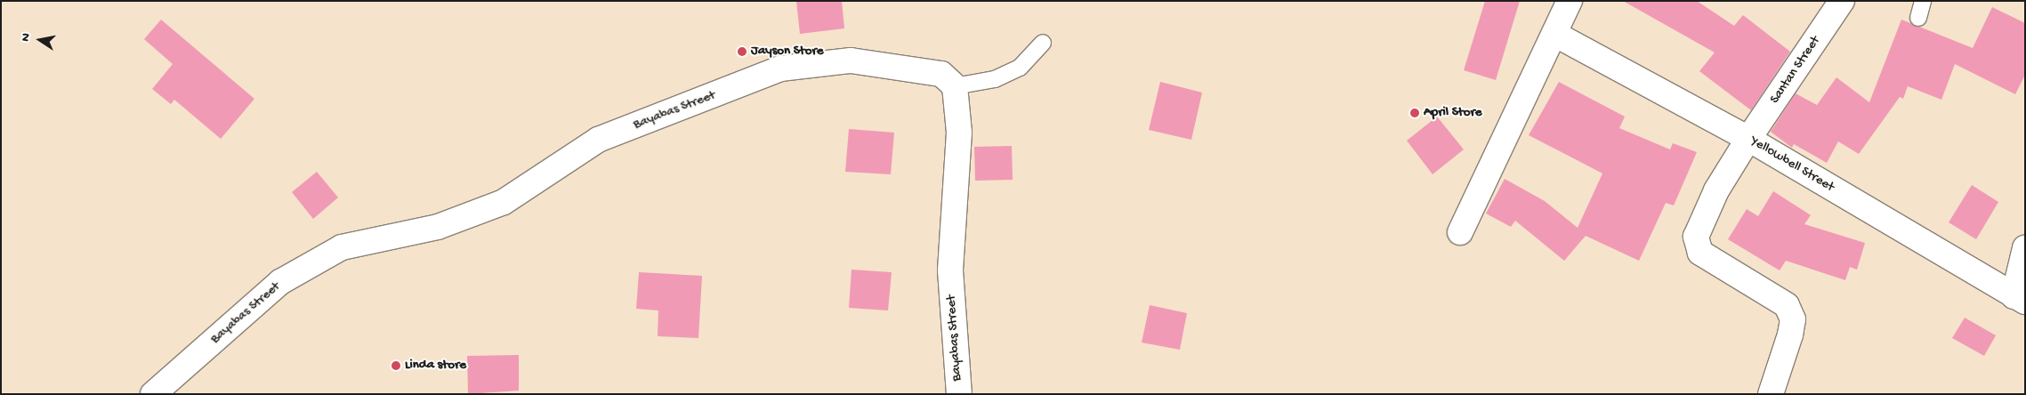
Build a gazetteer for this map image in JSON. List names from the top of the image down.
{
  "streets": {
    "street": ["Santan Street", "Bayabas Street", "Yellowbell Street"]
  },
  "crossings": [
    ["Santan Street", "Yellowbell Street"]
  ],
  "places": ["Jayson Store", "April Store", "Linda store"],
  "north": "left"
}
